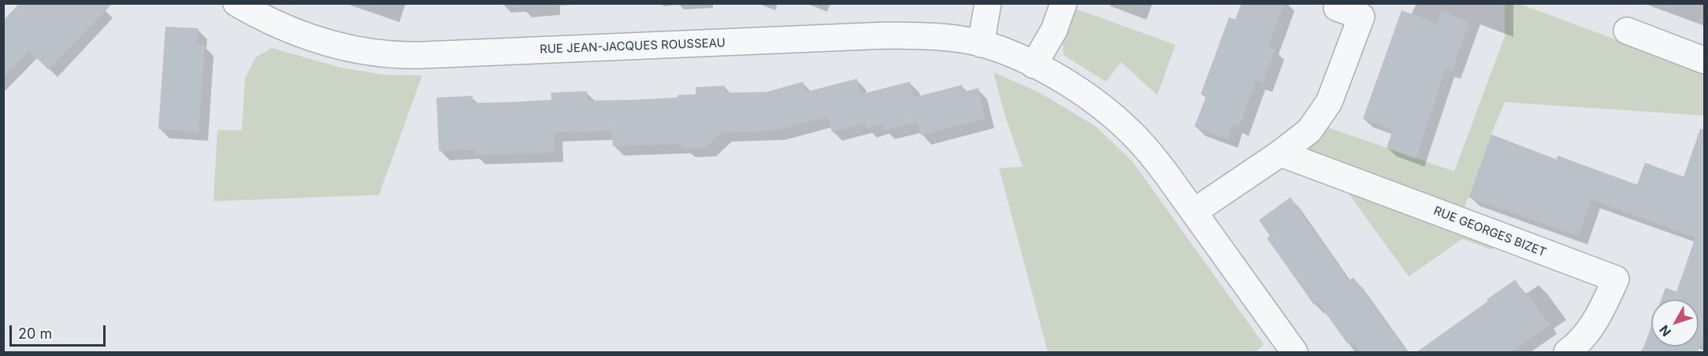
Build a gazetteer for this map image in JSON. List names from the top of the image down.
{
  "streets": {
    "street": ["RUE JEAN-JACQUES ROUSSEAU", "RUE GEORGES BIZET"]
  },
  "scale_bar": "20 m",
  "north": "bottom left"
}
